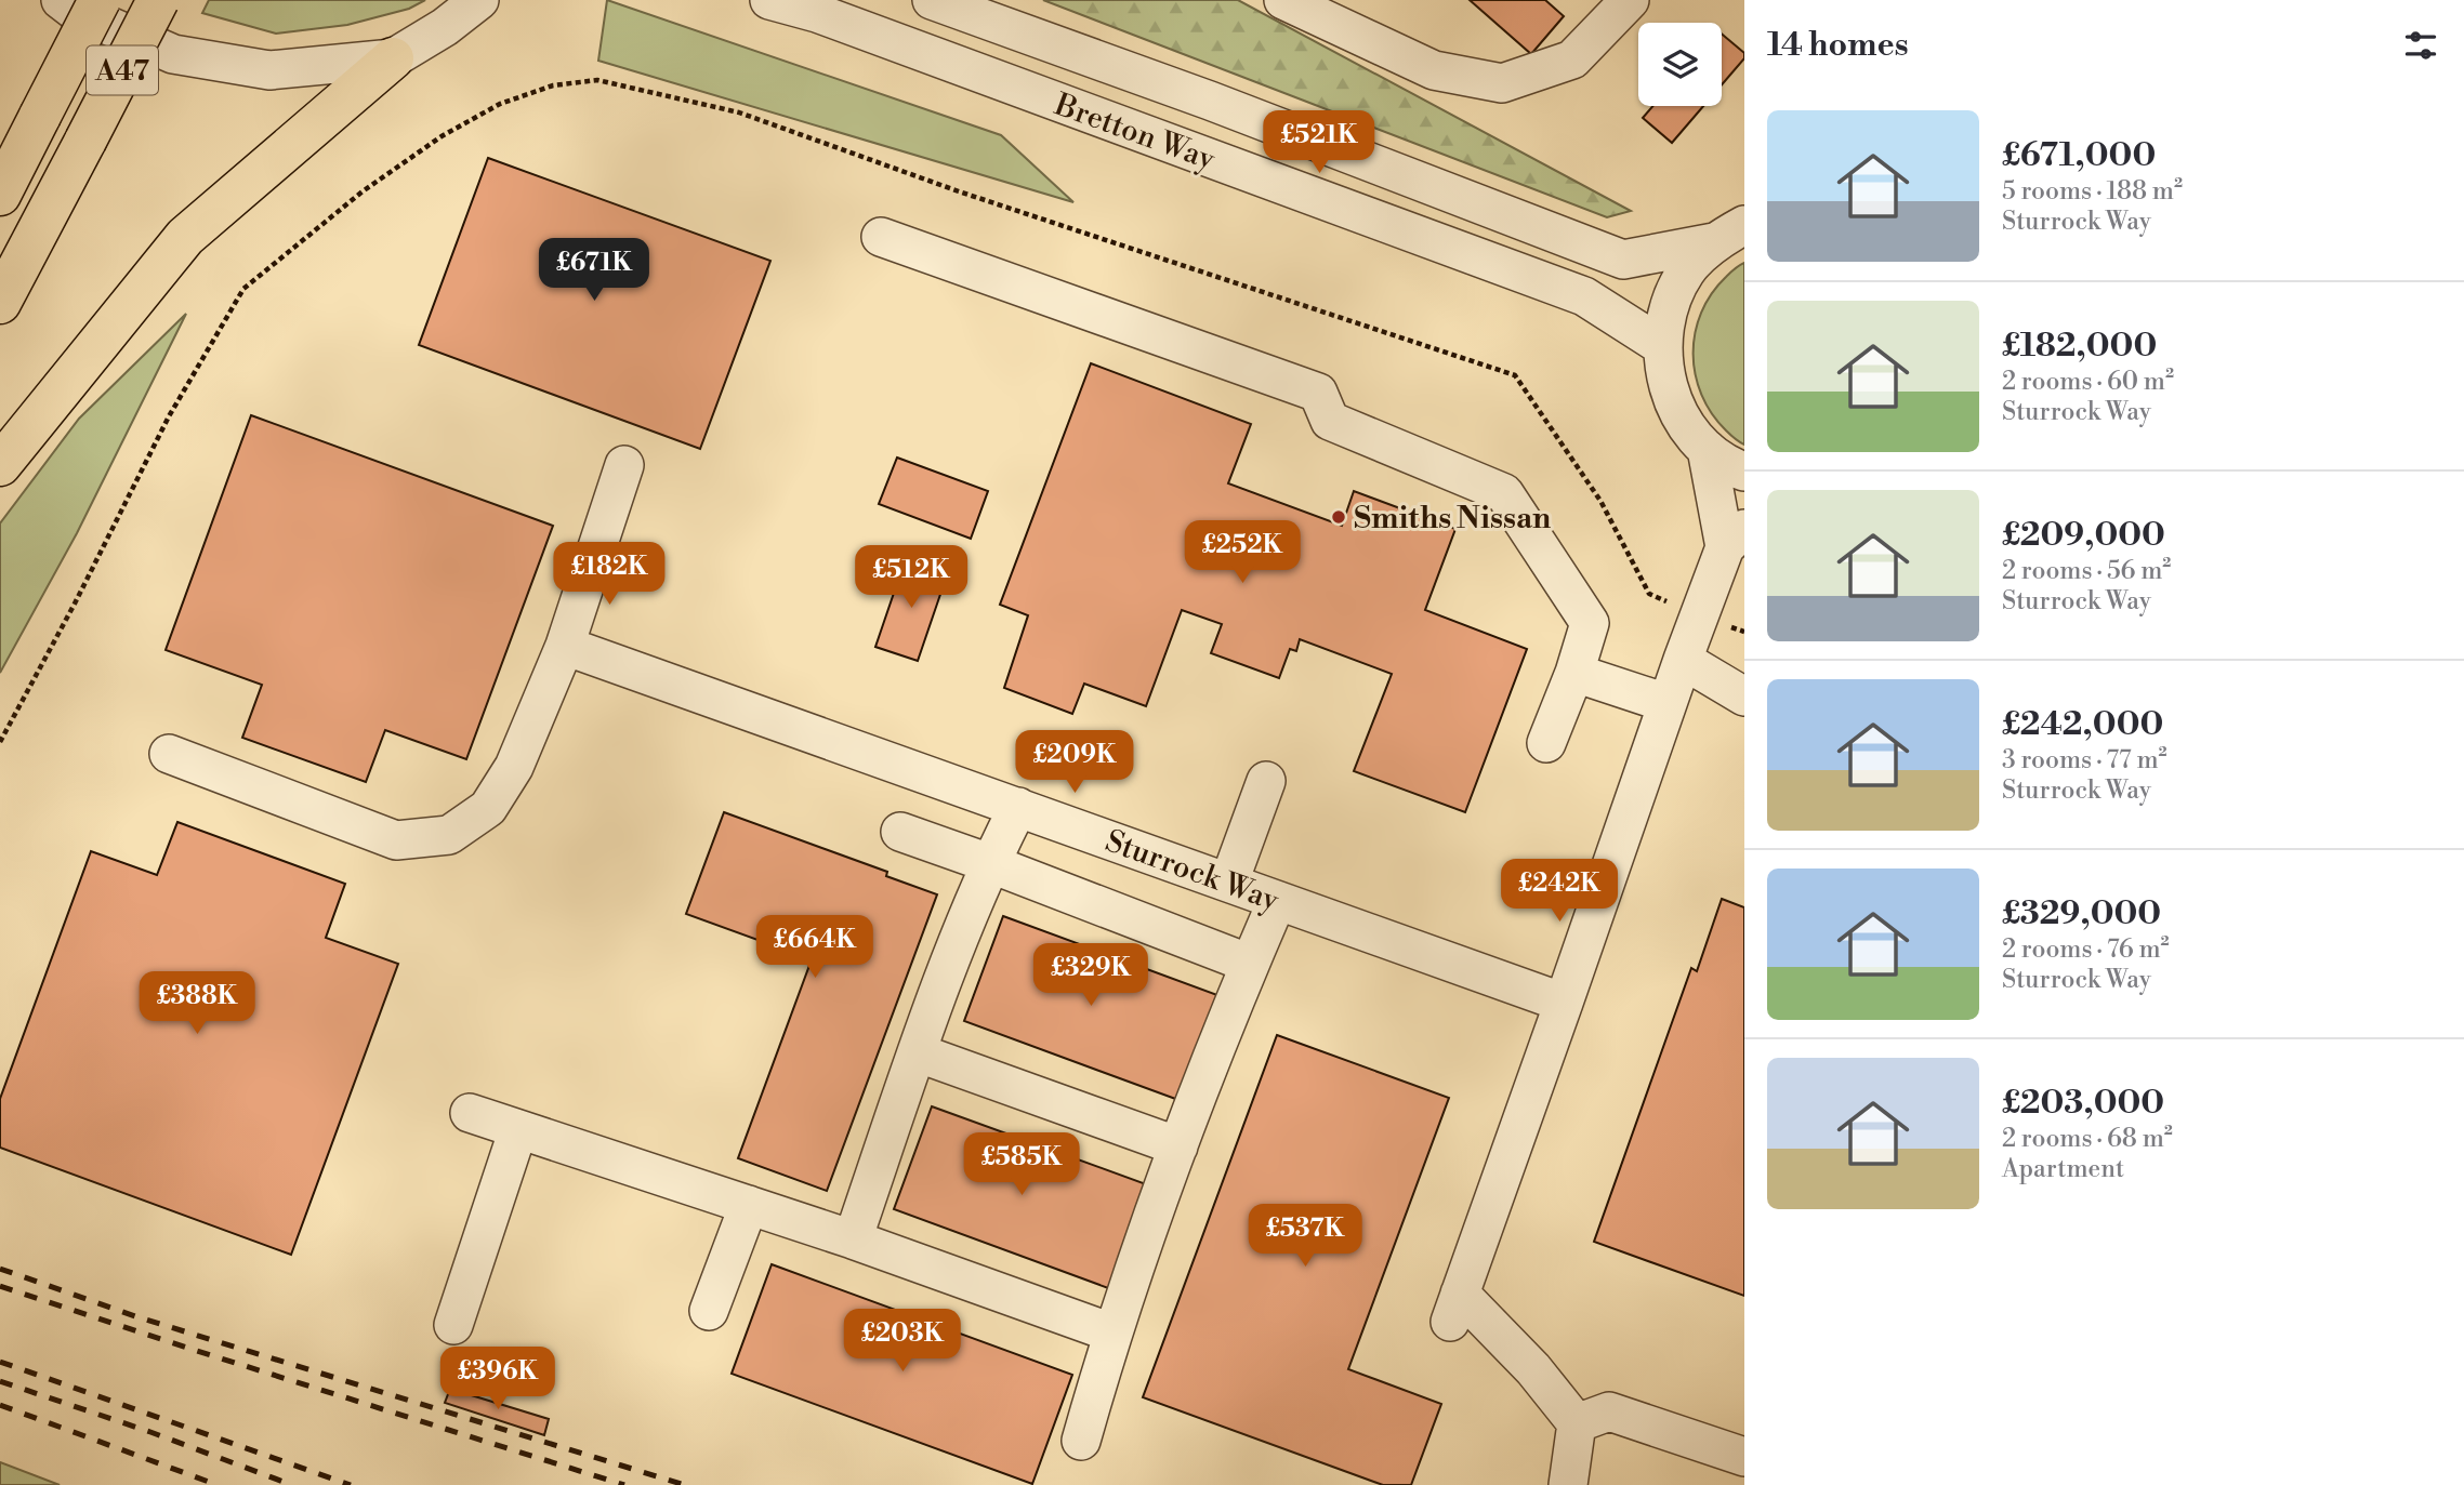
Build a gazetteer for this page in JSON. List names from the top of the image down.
{
  "streets": {
    "highway": ["A47"],
    "street": ["Bretton Way", "Sturrock Way"]
  },
  "places": ["Smiths Nissan"],
  "page": {
    "heading": "14 homes",
    "list": [
      {
        "name": "£671,000",
        "note": "5 rooms · 188 m² · Sturrock Way"
      },
      {
        "name": "£182,000",
        "note": "2 rooms · 60 m² · Sturrock Way"
      },
      {
        "name": "£209,000",
        "note": "2 rooms · 56 m² · Sturrock Way"
      },
      {
        "name": "£242,000",
        "note": "3 rooms · 77 m² · Sturrock Way"
      },
      {
        "name": "£329,000",
        "note": "2 rooms · 76 m² · Sturrock Way"
      },
      {
        "name": "£203,000",
        "note": "2 rooms · 68 m² · Apartment"
      }
    ],
    "price": [
      "£521K",
      "£671K",
      "£252K",
      "£182K",
      "£512K",
      "£209K",
      "£242K",
      "£664K",
      "£329K",
      "£388K",
      "£585K",
      "£537K",
      "£203K",
      "£396K"
    ]
  }
}
